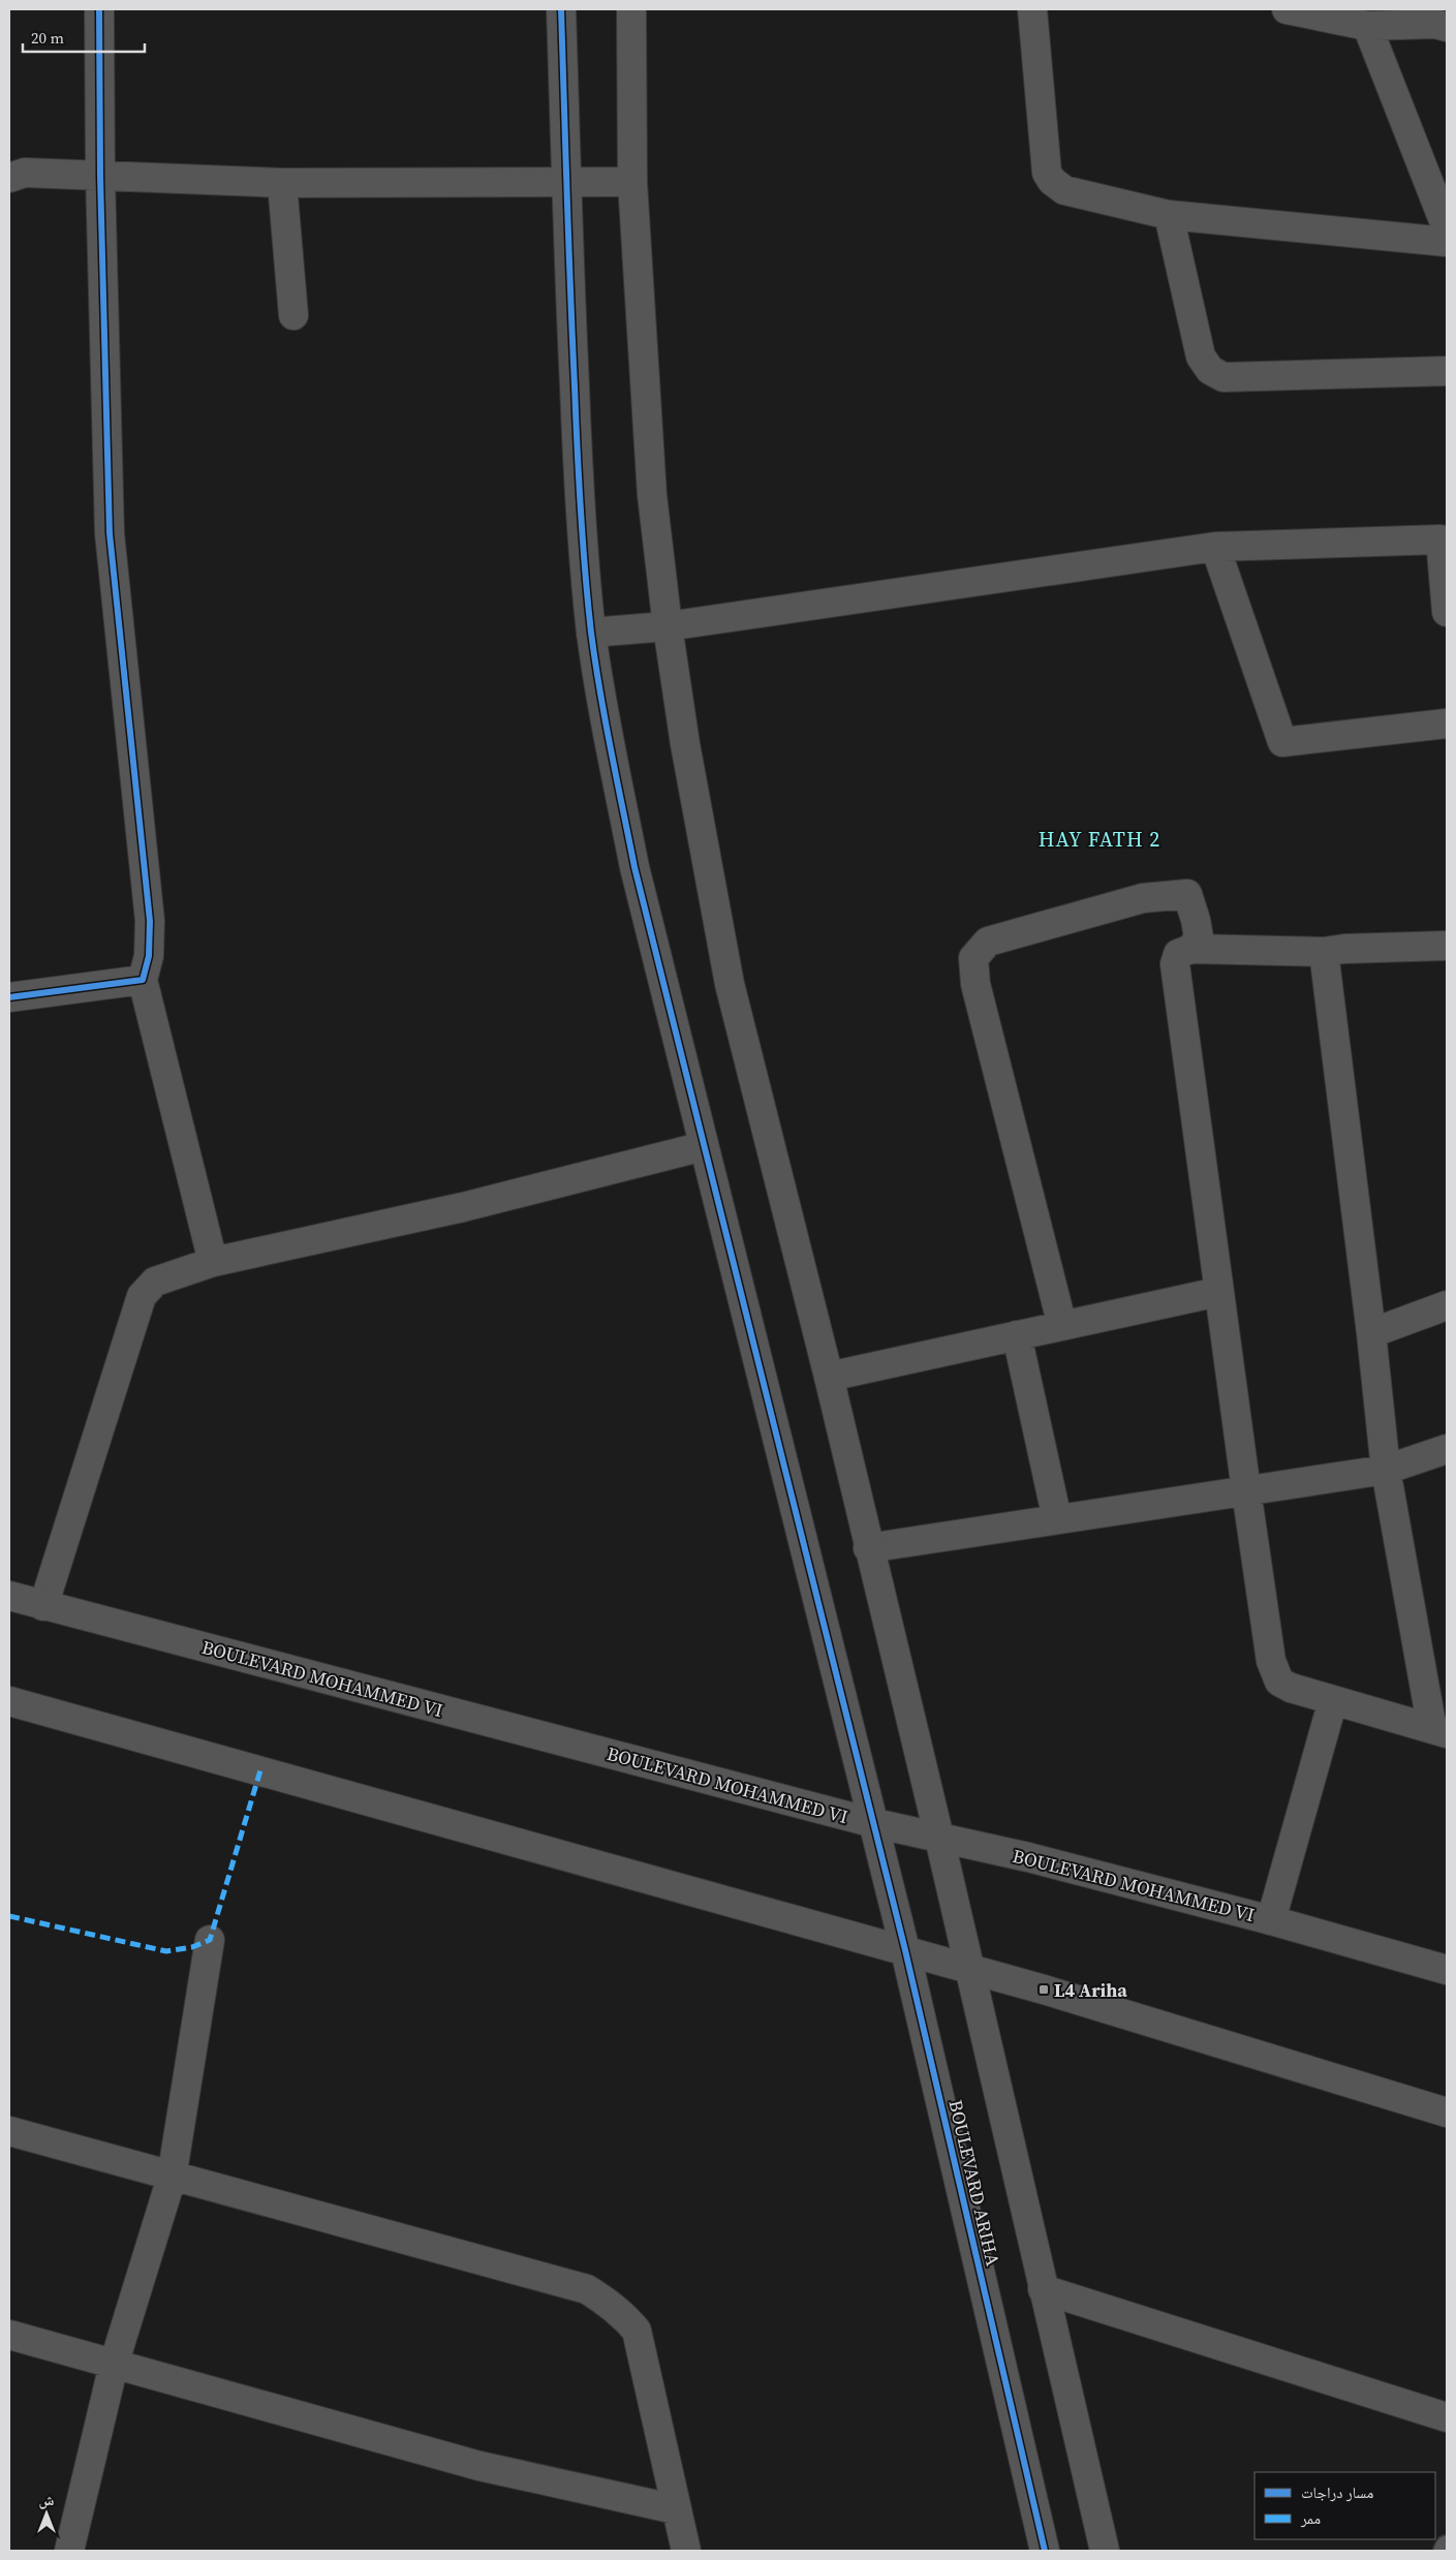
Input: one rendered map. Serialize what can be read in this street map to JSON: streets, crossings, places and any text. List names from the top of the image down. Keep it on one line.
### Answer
{"streets":{"street":["BOULEVARD MOHAMMED VI","BOULEVARD ARIHA"]},"crossings":[["BOULEVARD MOHAMMED VI","BOULEVARD ARIHA"]],"districts":["HAY FATH 2"],"places":{"transit":["L4 Ariha"]},"legend":["مسار دراجات","ممر"],"scale_bar":"20 m","north":"top"}
